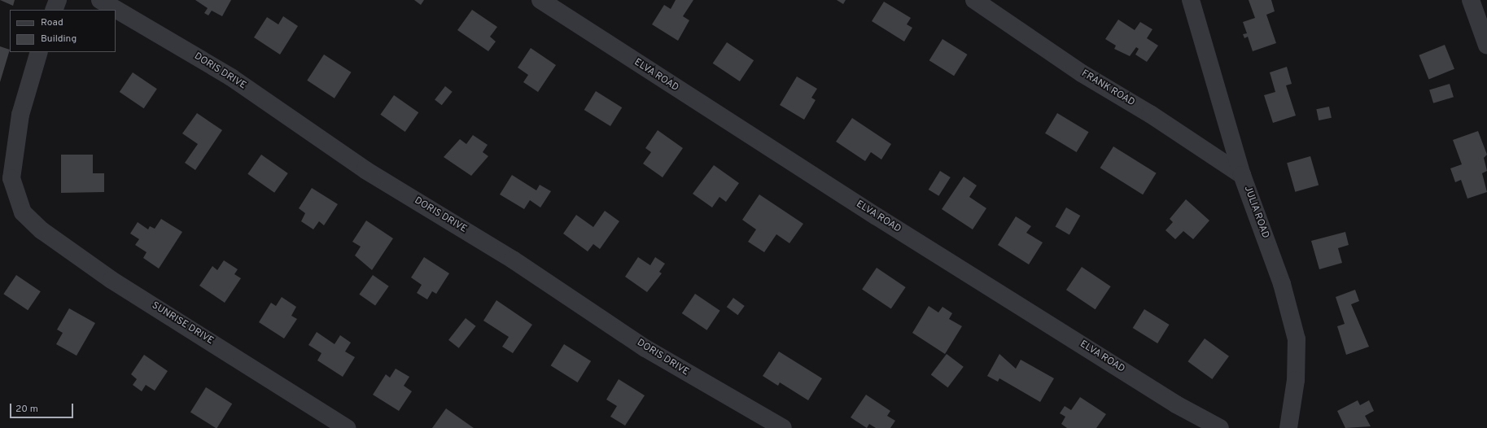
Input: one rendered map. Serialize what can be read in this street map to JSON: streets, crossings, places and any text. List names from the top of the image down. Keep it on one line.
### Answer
{"streets":{"street":["DORIS DRIVE","ELVA ROAD","FRANK ROAD","JULIA ROAD","SUNRISE DRIVE"]},"crossings":[["FRANK ROAD","JULIA ROAD"]],"legend":["Road","Building"],"scale_bar":"20 m"}
